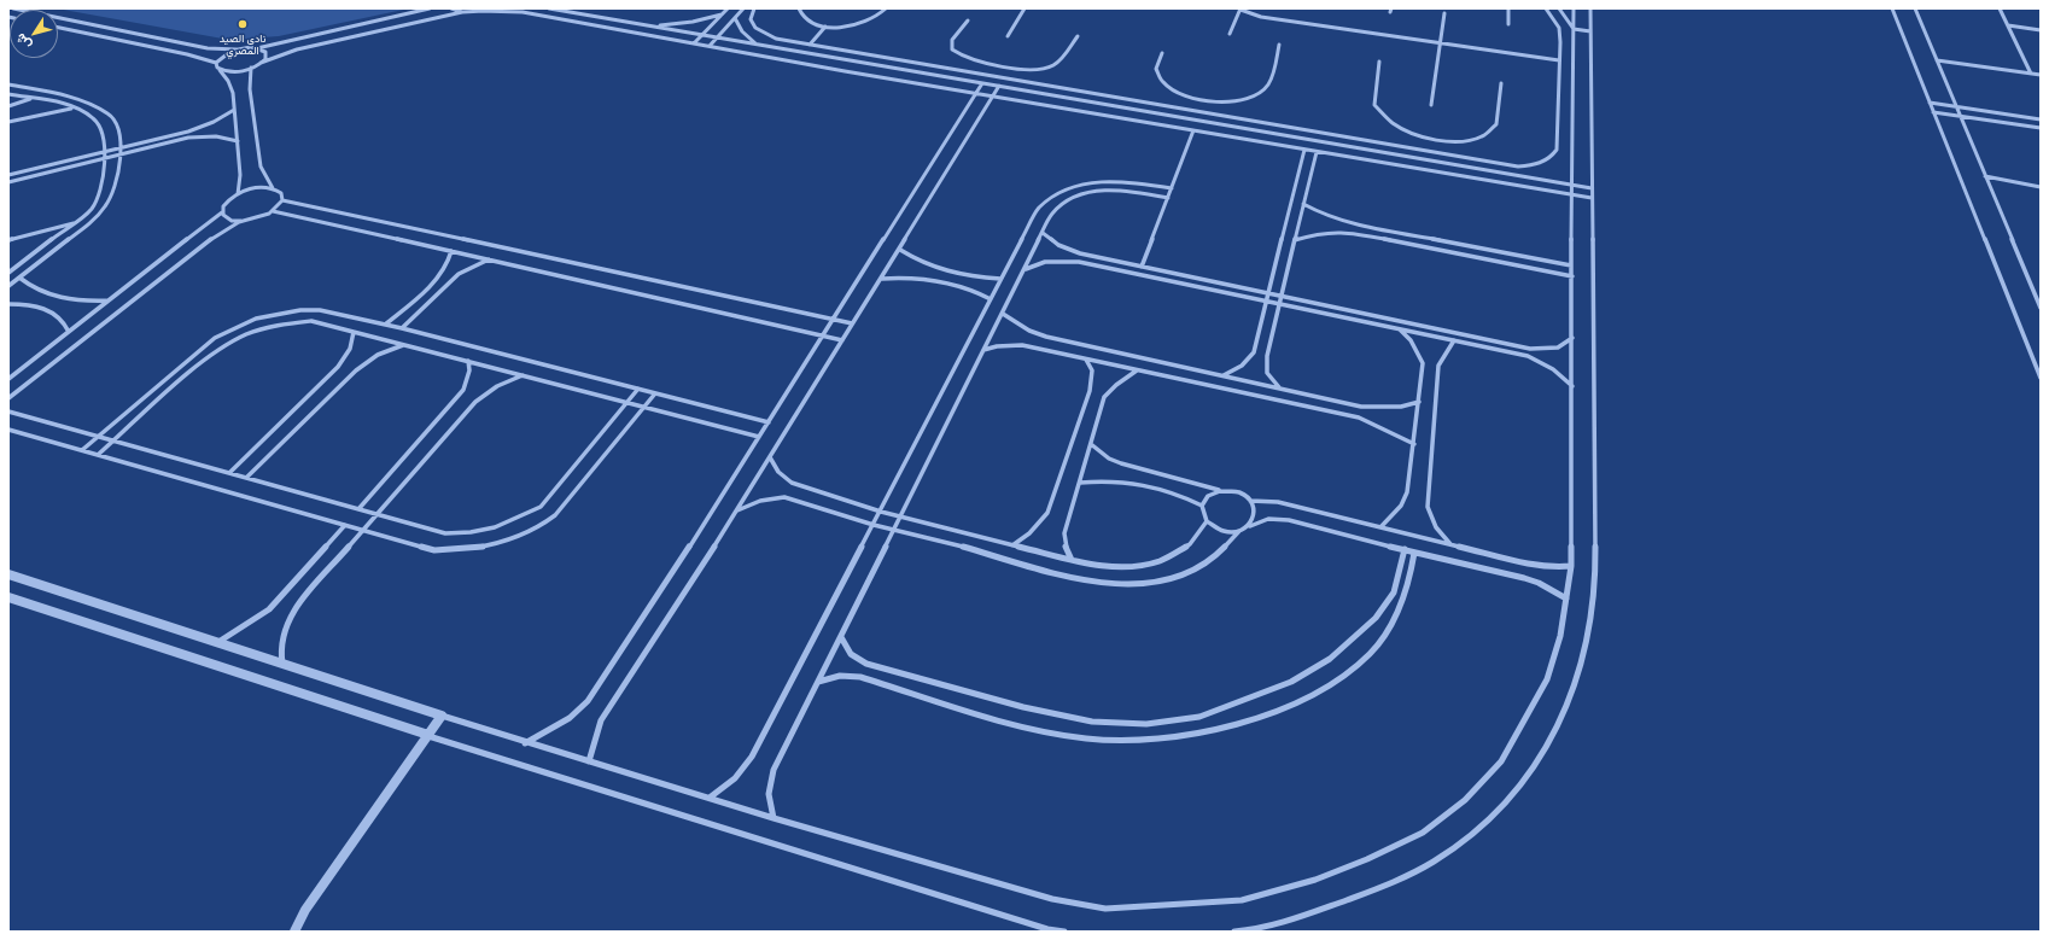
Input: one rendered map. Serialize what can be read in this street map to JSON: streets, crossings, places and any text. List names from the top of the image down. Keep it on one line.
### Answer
{"places":["نادى الصيد المصري"],"north":"bottom left"}
